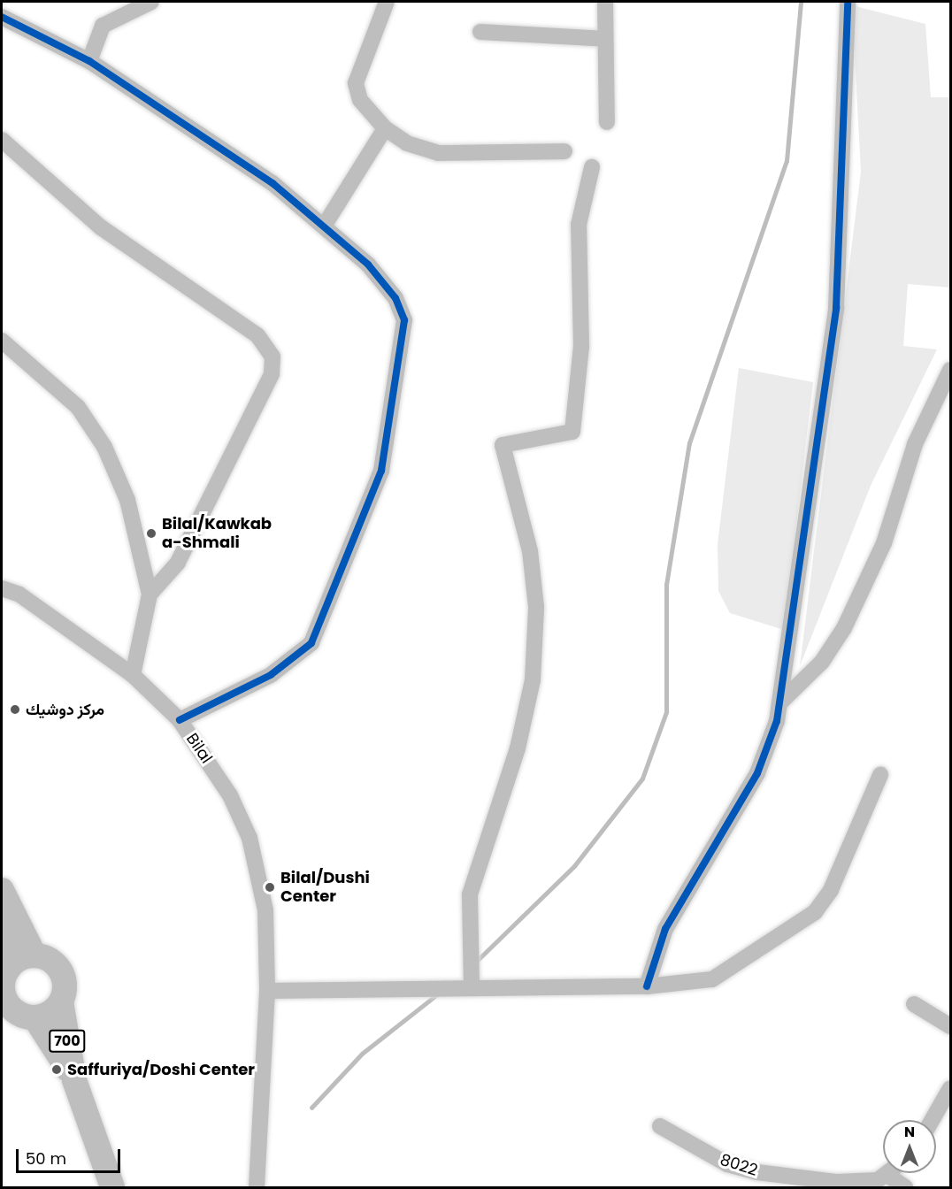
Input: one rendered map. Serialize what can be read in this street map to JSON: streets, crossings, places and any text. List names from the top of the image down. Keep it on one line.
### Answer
{"streets":{"main road":["700"],"street":["Bilal","8022"]},"places":["Bilal/Kawkab a-Shmali","مركز دوشيك","Bilal/Dushi Center","Saffuriya/Doshi Center"],"scale_bar":"50 m","north":"top"}
